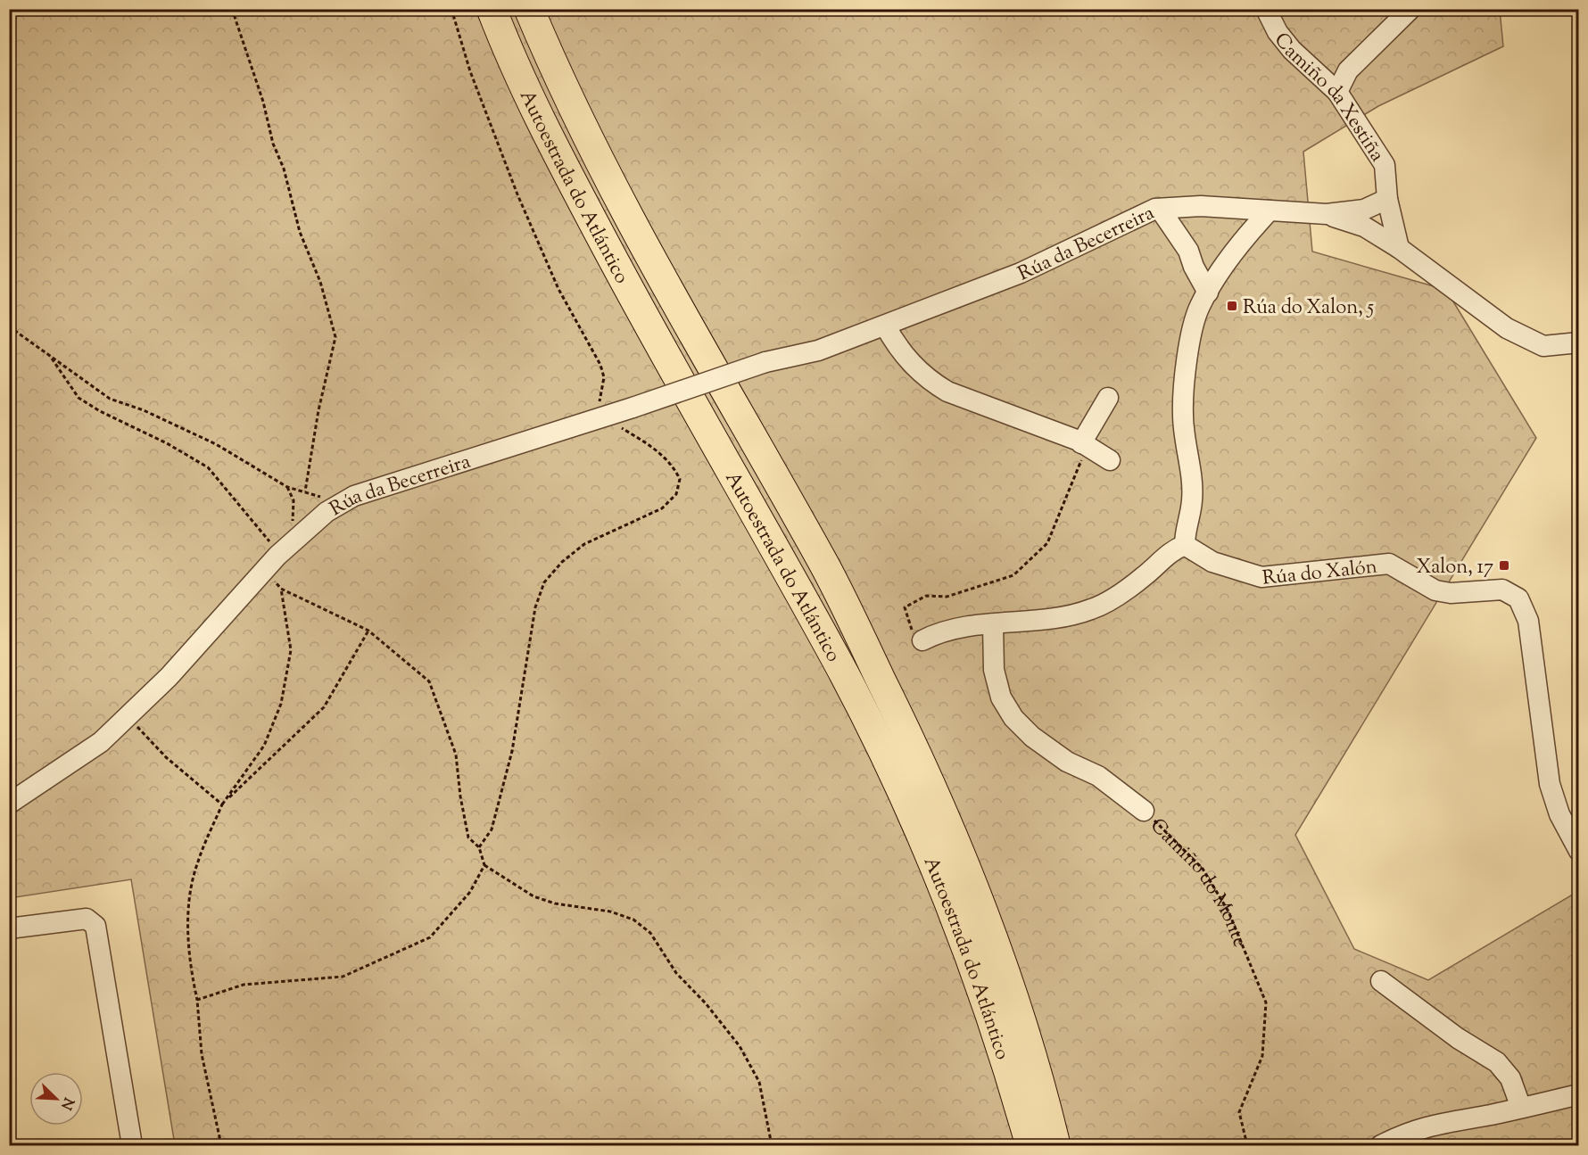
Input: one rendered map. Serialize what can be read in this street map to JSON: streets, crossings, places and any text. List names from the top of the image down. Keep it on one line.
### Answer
{"streets":{"highway":["Autoestrada do Atlántico"],"street":["Camiño da Xestiña","Rúa da Becerreira","Rúa do Xalón","Camiño do Monte"]},"crossings":[["Camiño da Xestiña","Rúa da Becerreira"]],"places":{"transit":["Rúa do Xalon, 5","Xalon, 17"]},"north":"bottom right"}
